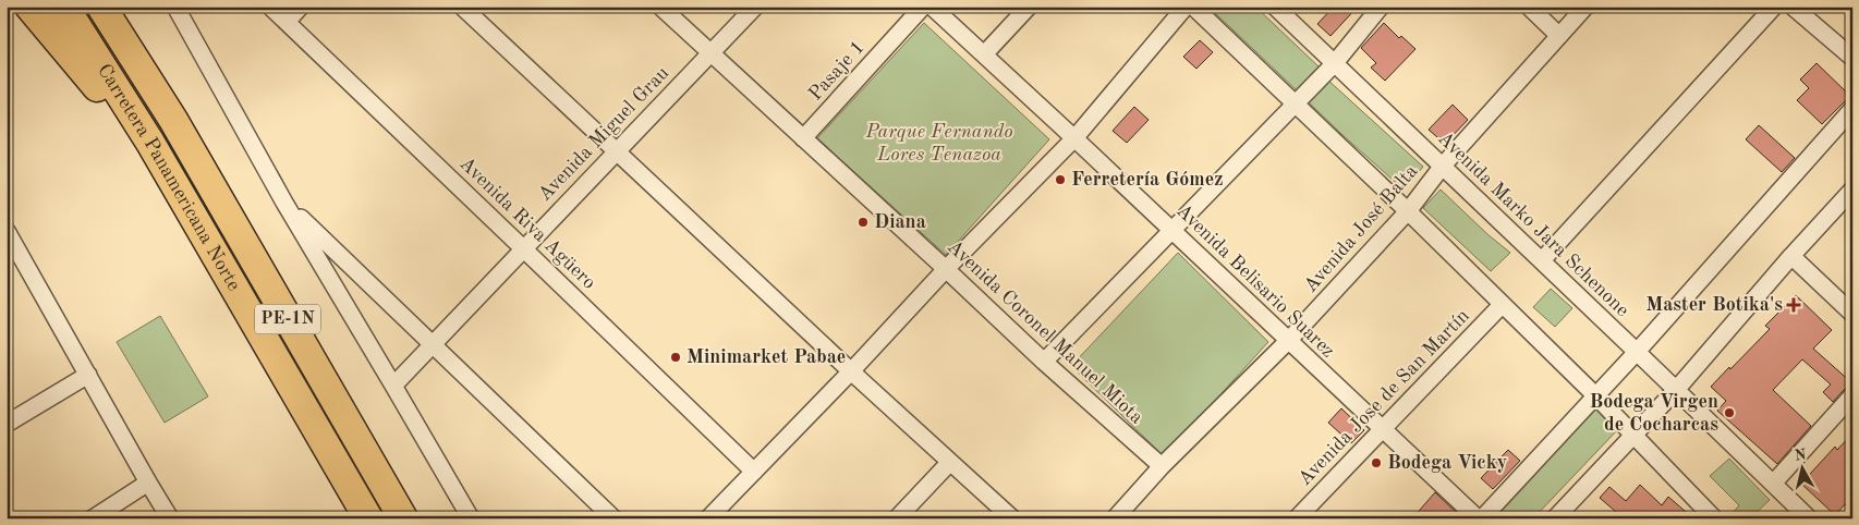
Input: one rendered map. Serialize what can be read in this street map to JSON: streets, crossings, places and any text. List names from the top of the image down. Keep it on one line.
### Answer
{"streets":{"highway":["Carretera Panamericana Norte","PE-1N"],"street":["Pasaje 1","Avenida Miguel Grau","Avenida Riva Agüero","Avenida Marko Jara Schenone","Avenida José Balta","Avenida Belisario Suarez","Avenida Coronel Manuel Miota","Avenida Jose de San Martín"]},"crossings":[["Pasaje 1","Avenida Coronel Manuel Miota"],["Avenida Miguel Grau","Avenida Riva Agüero"],["Avenida Miguel Grau","Avenida Coronel Manuel Miota"],["Avenida Marko Jara Schenone","Avenida José Balta"],["Avenida José Balta","Avenida Belisario Suarez"],["Avenida José Balta","Avenida Coronel Manuel Miota"],["Avenida Belisario Suarez","Avenida Jose de San Martín"]],"parks":["Parque Fernando Lores Tenazoa"],"places":{"other":["Ferretería Gómez","Diana","Minimarket Pabae","Bodega Virgen de Cocharcas","Bodega Vicky"],"health":["Master Botika's"]},"north":"top"}
